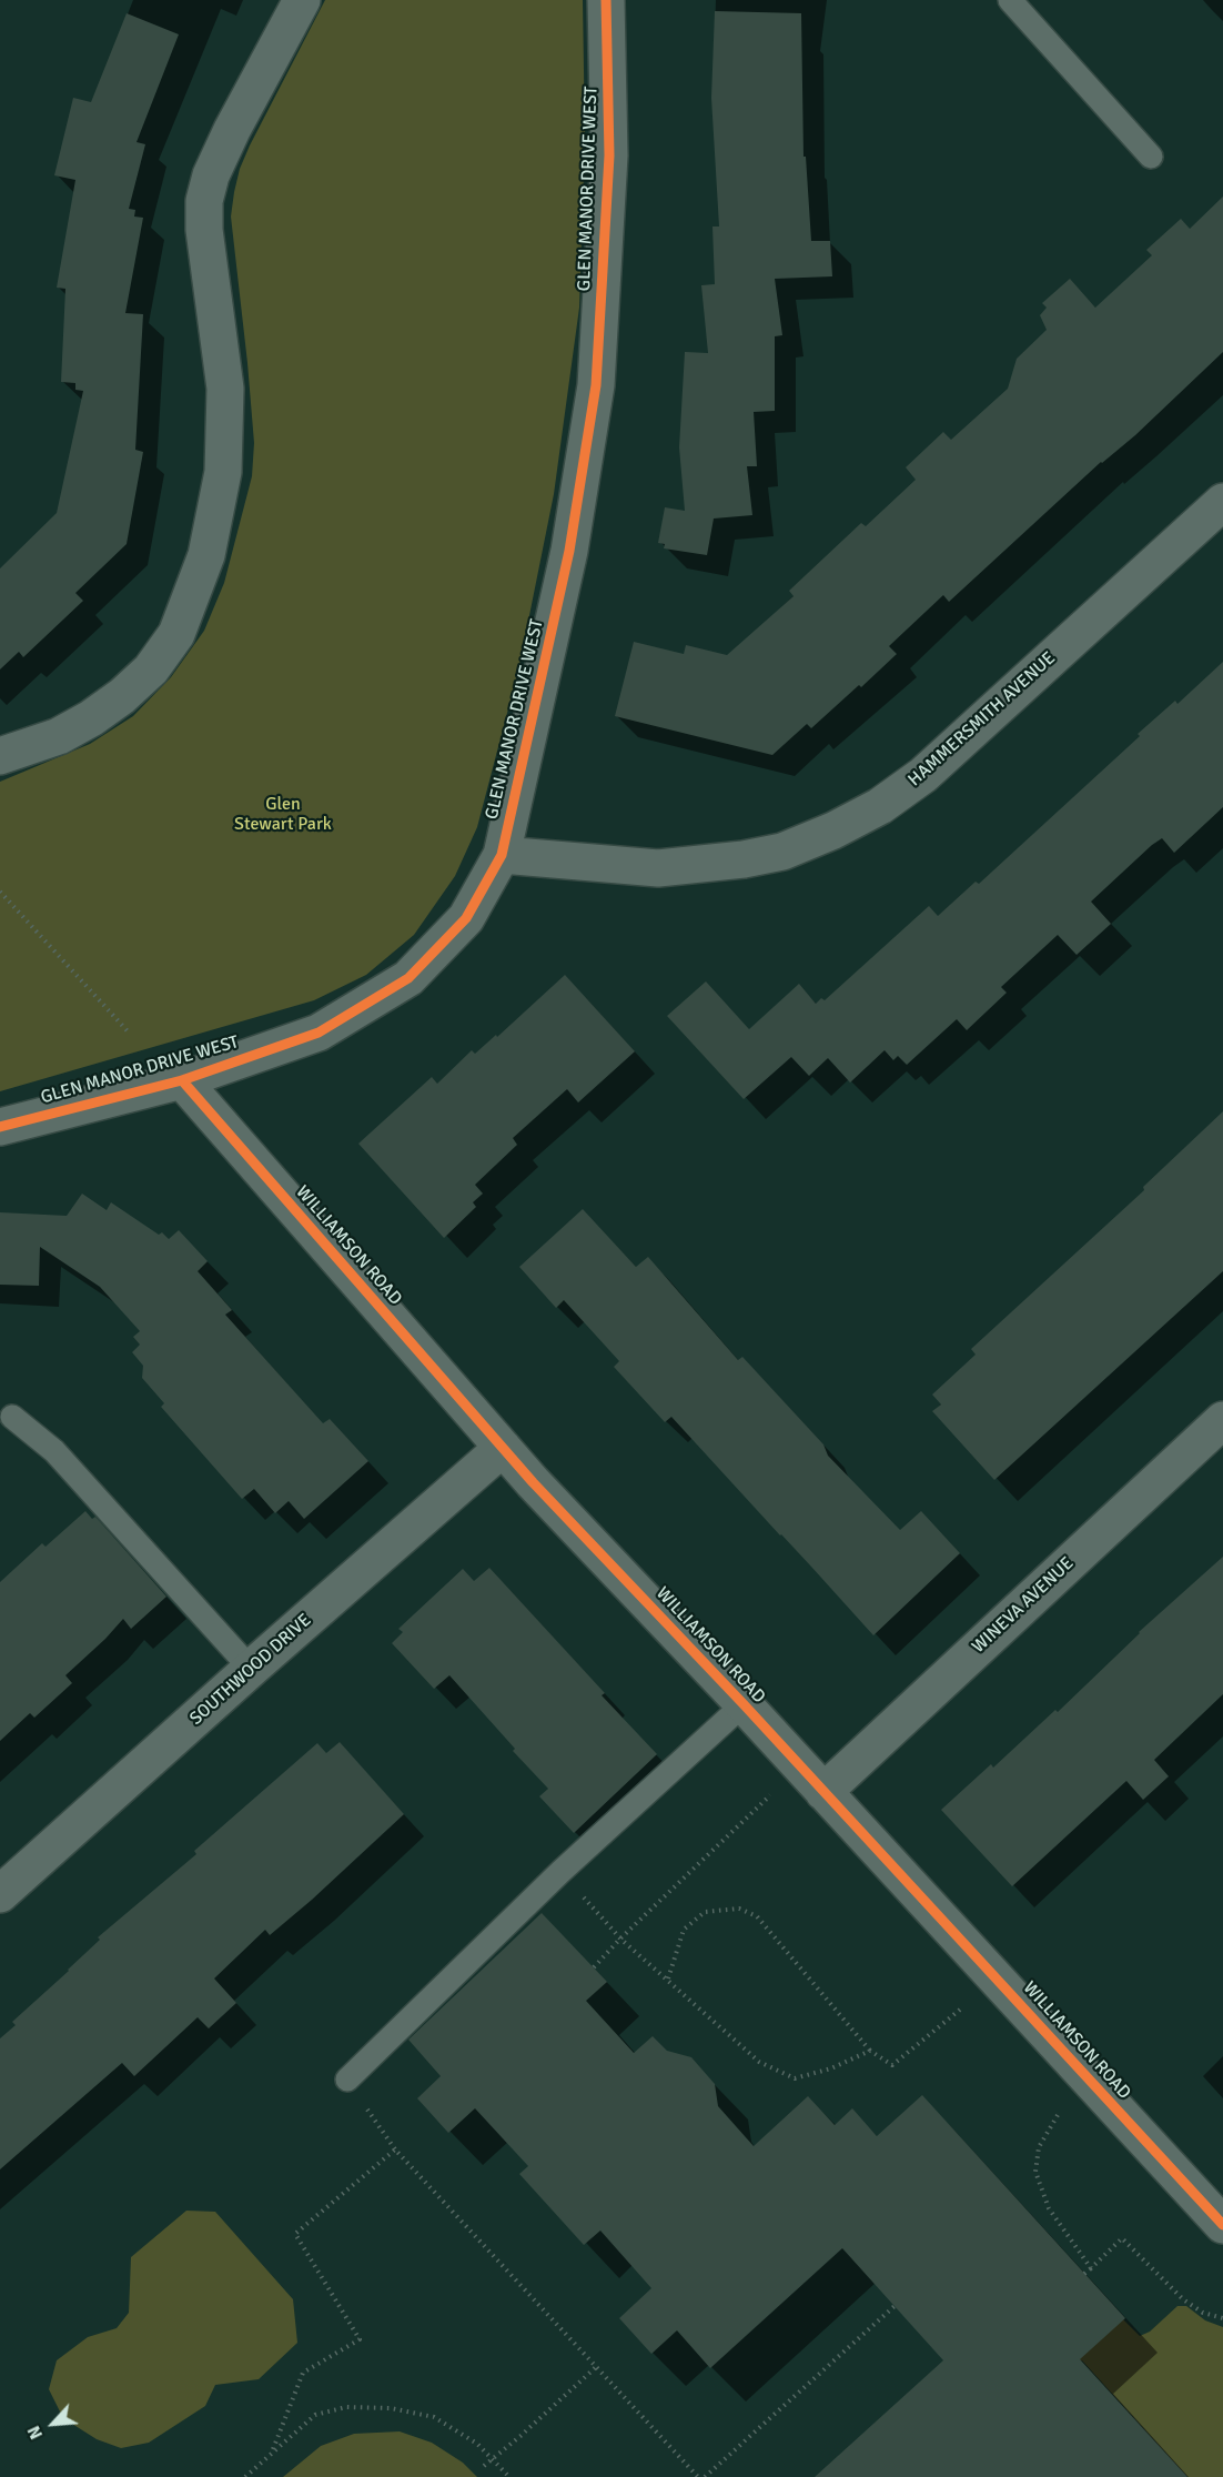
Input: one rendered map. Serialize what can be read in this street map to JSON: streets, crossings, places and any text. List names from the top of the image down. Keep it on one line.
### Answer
{"streets":{"street":["GLEN MANOR DRIVE WEST","HAMMERSMITH AVENUE","WILLIAMSON ROAD","WINEVA AVENUE","SOUTHWOOD DRIVE"]},"crossings":[["GLEN MANOR DRIVE WEST","HAMMERSMITH AVENUE"],["GLEN MANOR DRIVE WEST","WILLIAMSON ROAD"],["WILLIAMSON ROAD","WINEVA AVENUE"],["WILLIAMSON ROAD","SOUTHWOOD DRIVE"]],"parks":["Glen Stewart Park"],"north":"bottom left"}
